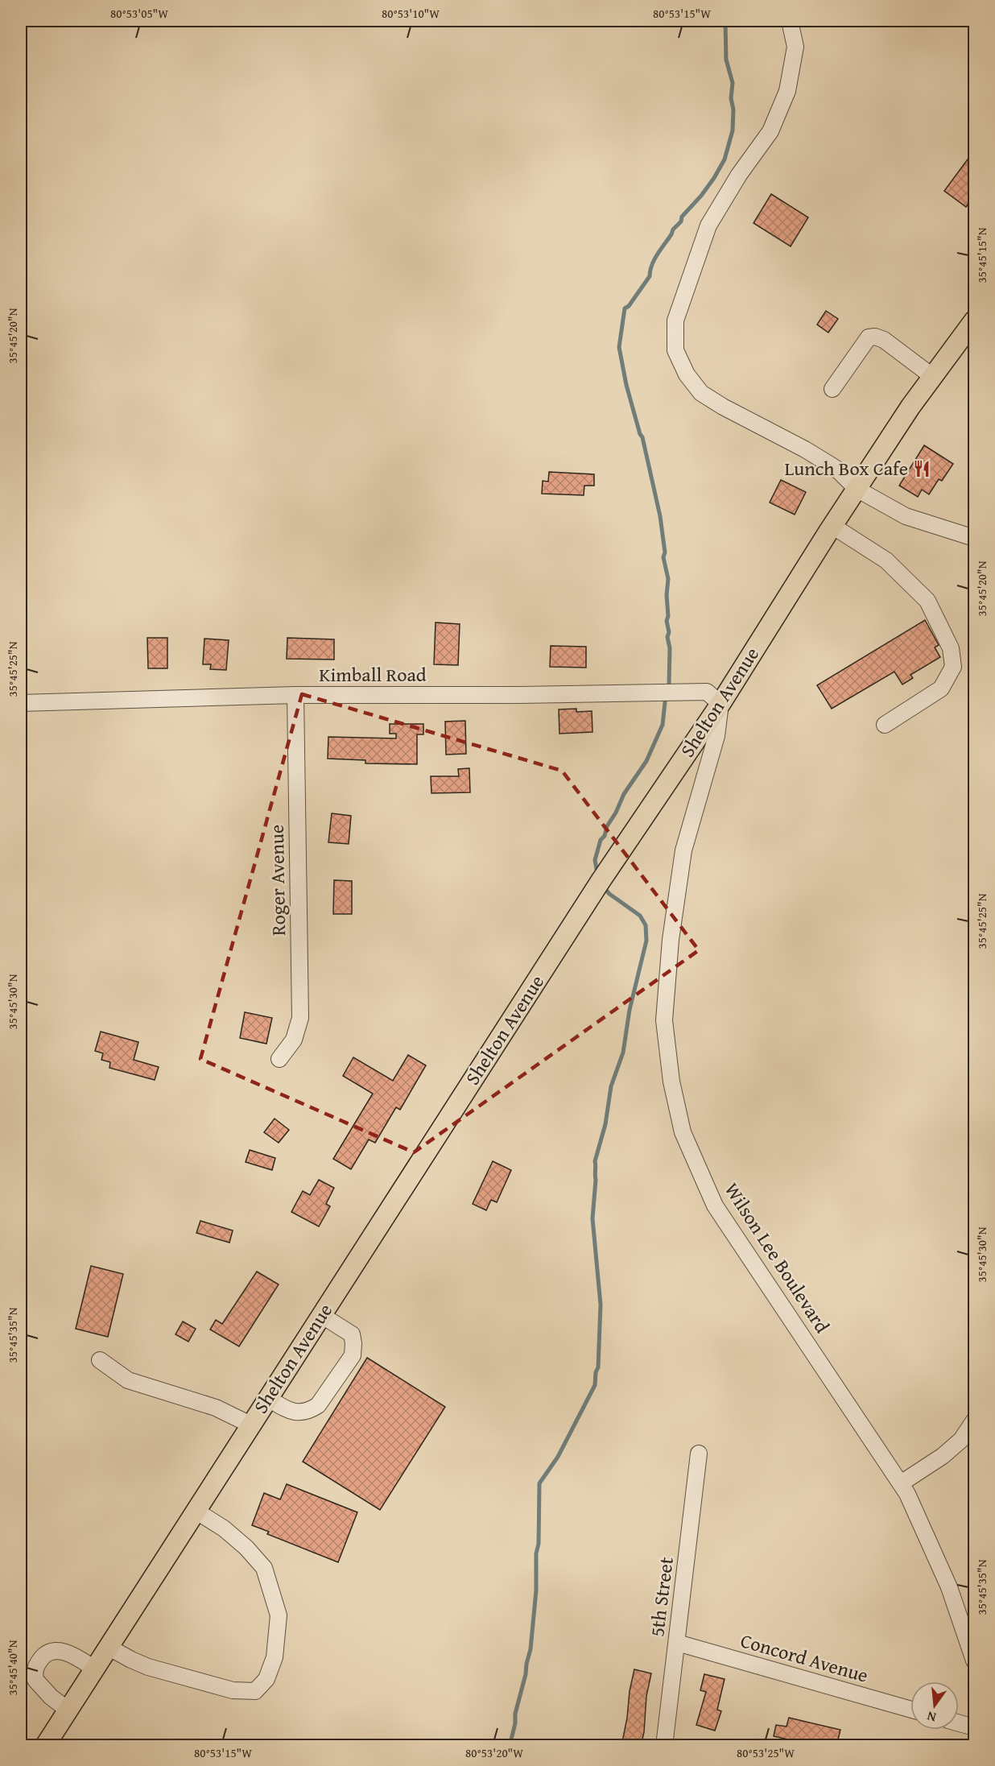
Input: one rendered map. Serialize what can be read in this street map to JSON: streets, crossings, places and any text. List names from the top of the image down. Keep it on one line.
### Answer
{"streets":{"main road":["Shelton Avenue"],"street":["Kimball Road","Roger Avenue","Wilson Lee Boulevard","5th Street","Concord Avenue"]},"crossings":[["Kimball Road","Shelton Avenue"],["Kimball Road","Roger Avenue"],["Kimball Road","Wilson Lee Boulevard"],["Shelton Avenue","Wilson Lee Boulevard"],["5th Street","Concord Avenue"]],"places":{"restaurant":["Lunch Box Cafe"]},"north":"bottom","coordinates":["80°53'05\"W","80°53'10\"W","80°53'15\"W","35°45'15\"N","35°45'20\"N","35°45'25\"N","35°45'30\"N","35°45'35\"N","35°45'40\"N","80°53'20\"W","80°53'25\"W"]}
